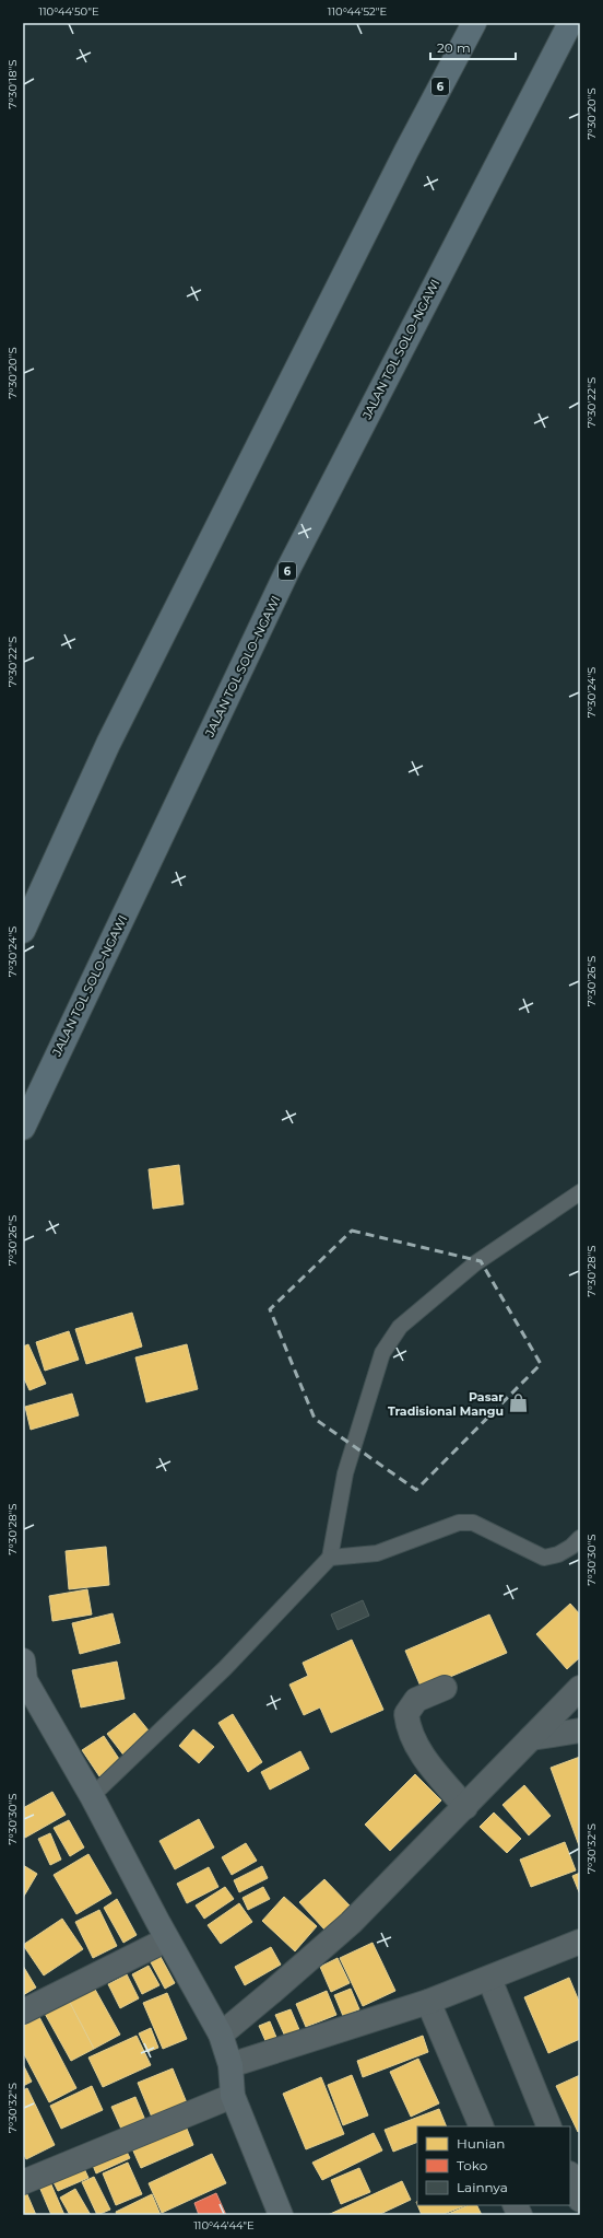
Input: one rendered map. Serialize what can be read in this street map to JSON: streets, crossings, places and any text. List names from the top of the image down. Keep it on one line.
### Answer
{"streets":{"highway":["6","JALAN TOL SOLO–NGAWI"]},"places":{"shop":["Pasar Tradisional Mangu"]},"legend":["Hunian","Toko","Lainnya"],"scale_bar":"20 m","coordinates":["110°44'50\"E","110°44'52\"E","7°30'18\"S","7°30'20\"S","7°30'22\"S","7°30'24\"S","7°30'26\"S","7°30'28\"S","7°30'30\"S","7°30'32\"S","110°44'44\"E"]}
